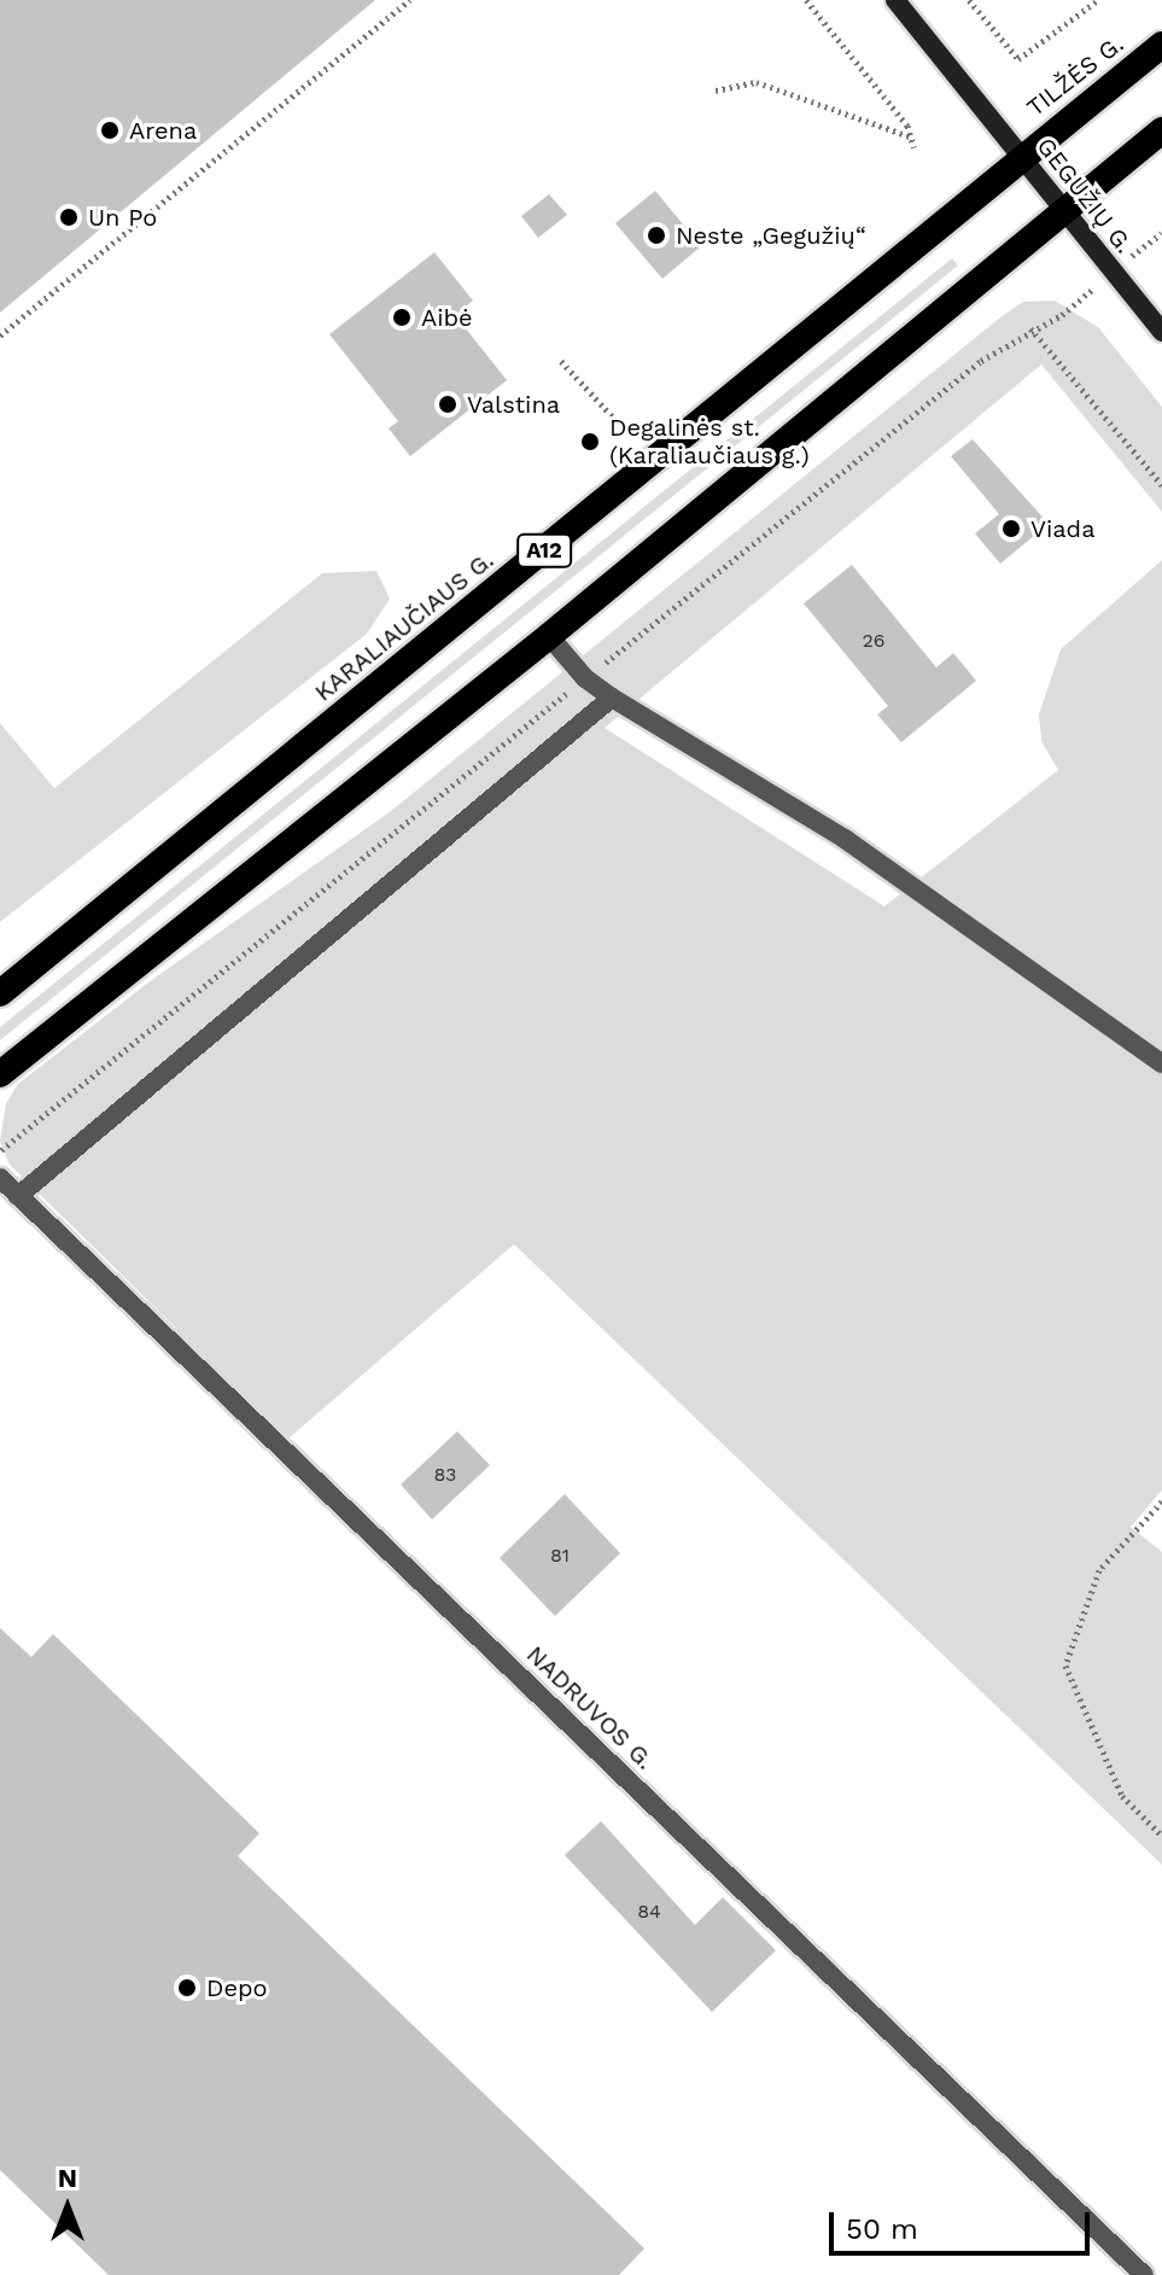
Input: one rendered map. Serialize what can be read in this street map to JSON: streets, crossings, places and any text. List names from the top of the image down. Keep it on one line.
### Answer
{"streets":{"highway":["TILŽĖS G.","A12","KARALIAUČIAUS G."],"main road":["GEGUŽIŲ G."],"street":["NADRUVOS G."]},"crossings":[["TILŽĖS G.","GEGUŽIŲ G."],["TILŽĖS G.","KARALIAUČIAUS G."],["GEGUŽIŲ G.","KARALIAUČIAUS G."]],"places":["Arena","Un Po","Neste „Gegužių“","Aibė","Valstina","Degalinės st. (Karaliaučiaus g.)","Viada","Depo"],"house_numbers":["26","83","81","84"],"scale_bar":"50 m","north":"top"}
